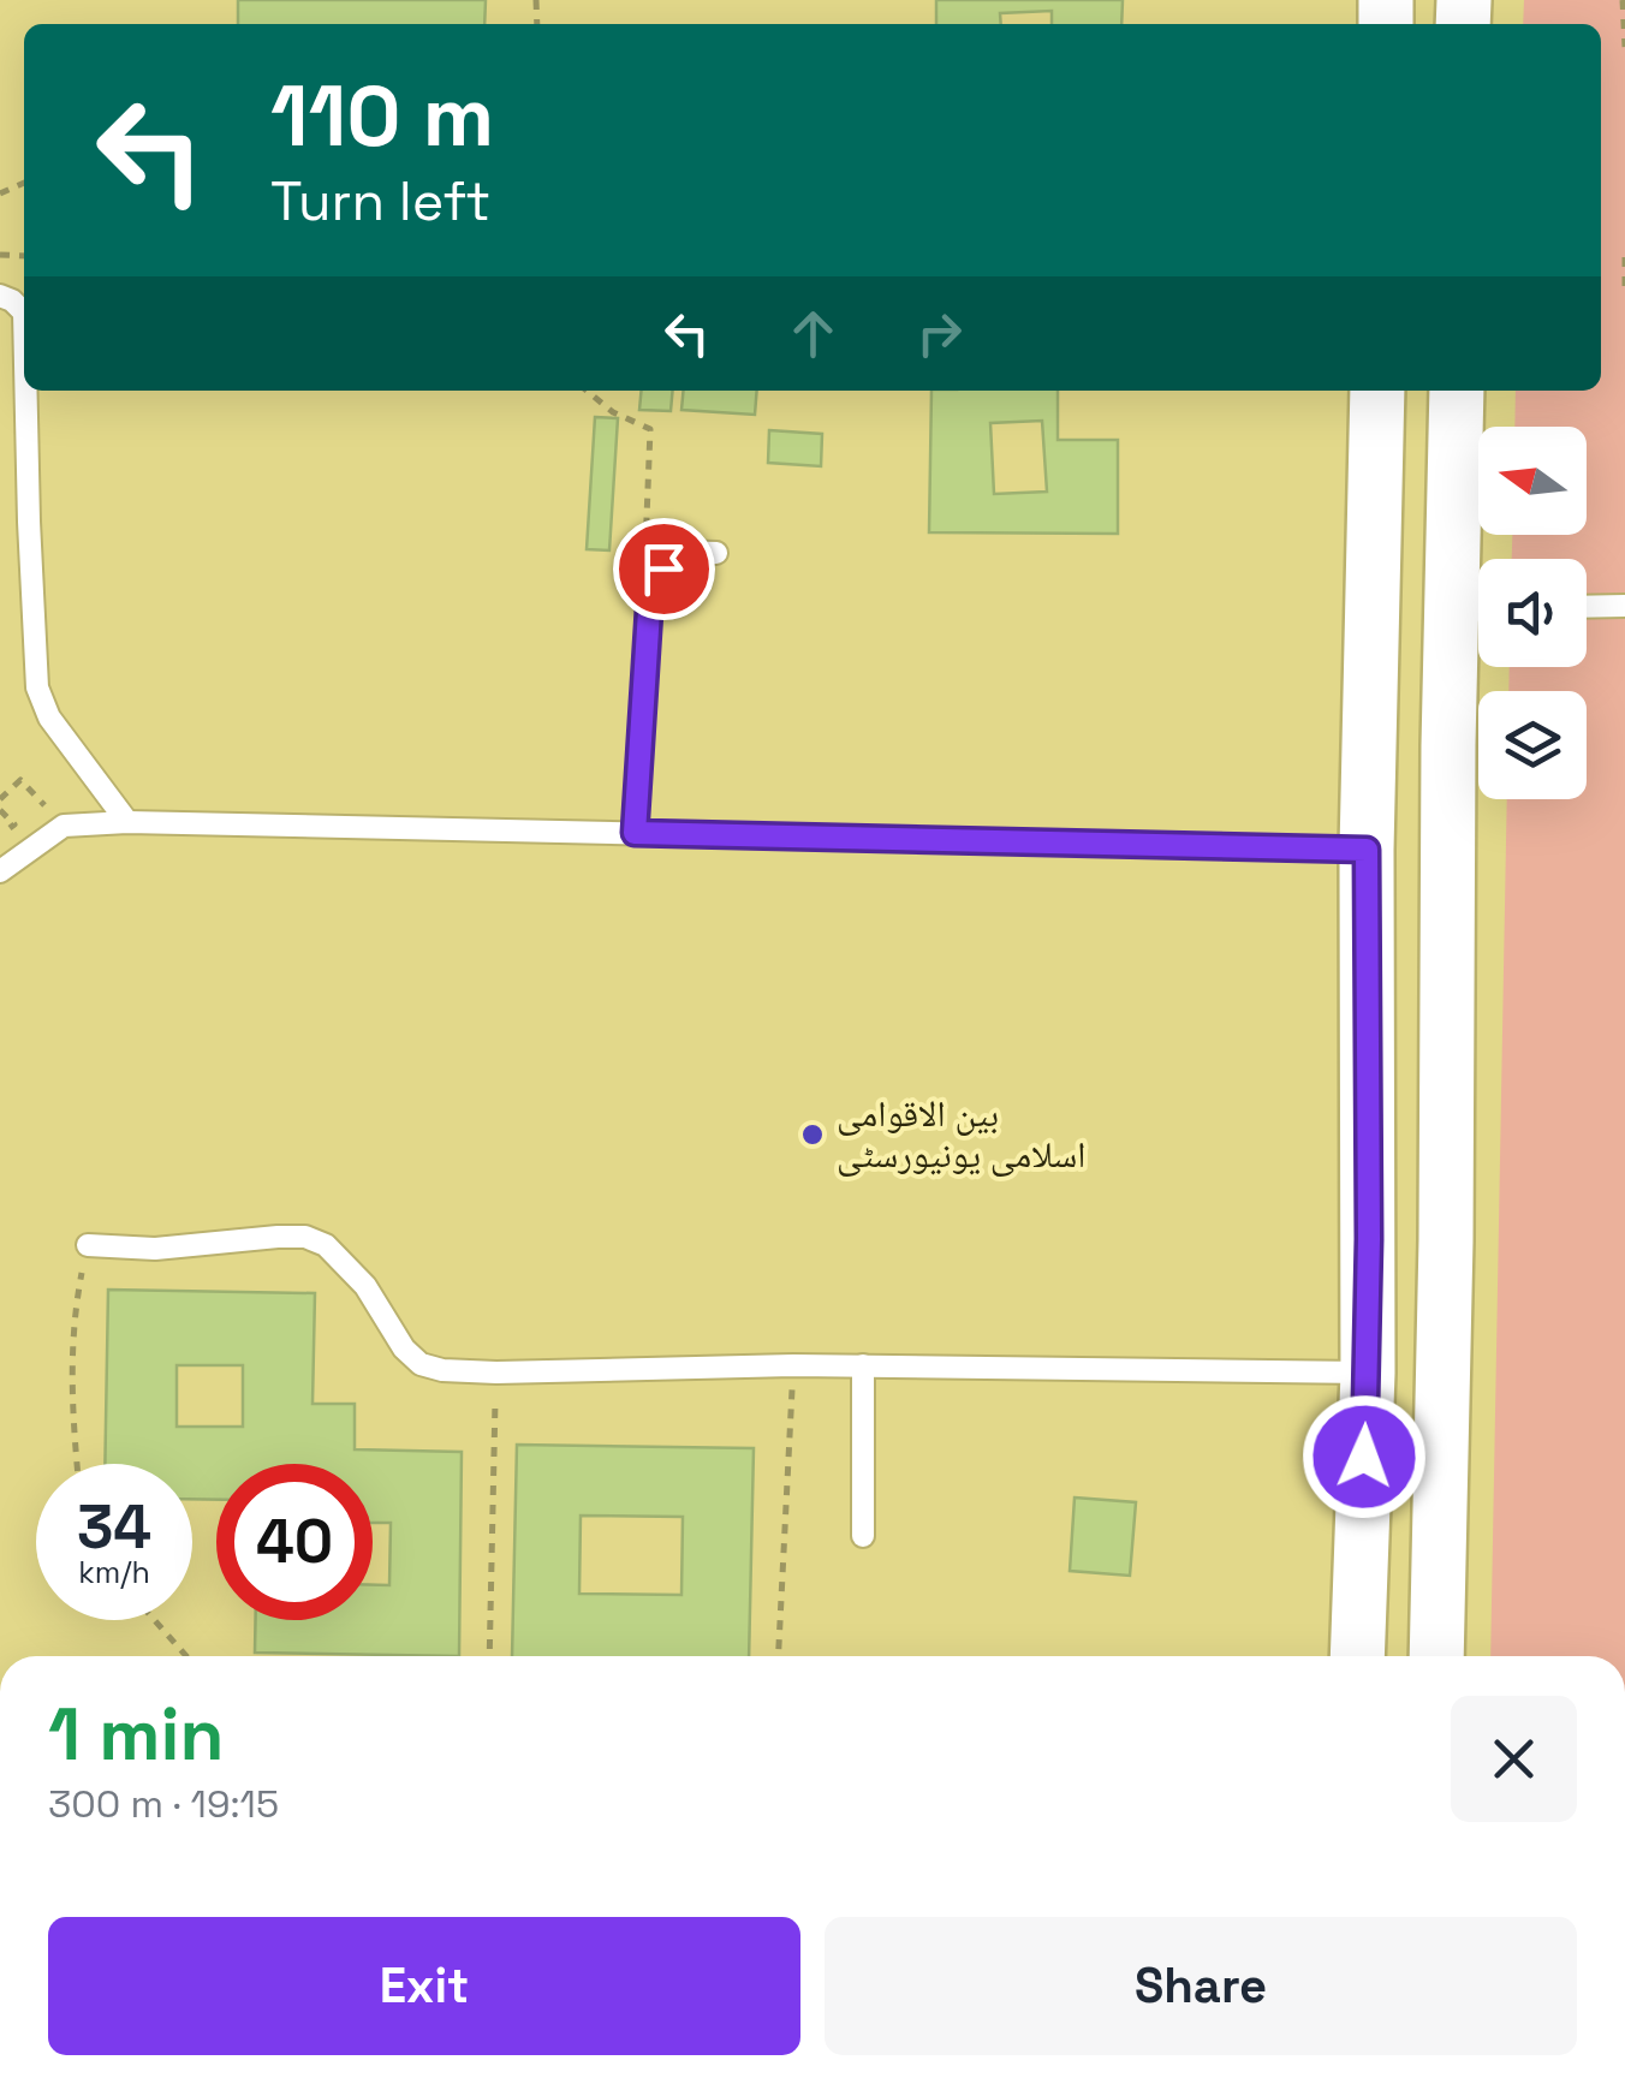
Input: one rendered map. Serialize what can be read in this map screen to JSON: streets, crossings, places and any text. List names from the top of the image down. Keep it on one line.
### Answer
{"places":["بین الاقوامی اسلامی یونیورسٹی"],"north":"left","page":{"turn":["110 m","Turn left"],"speed":"34 km/h","limit":"40","heading":["1 min","300 m · 19:15"],"buttons":["Exit","Share"]}}
